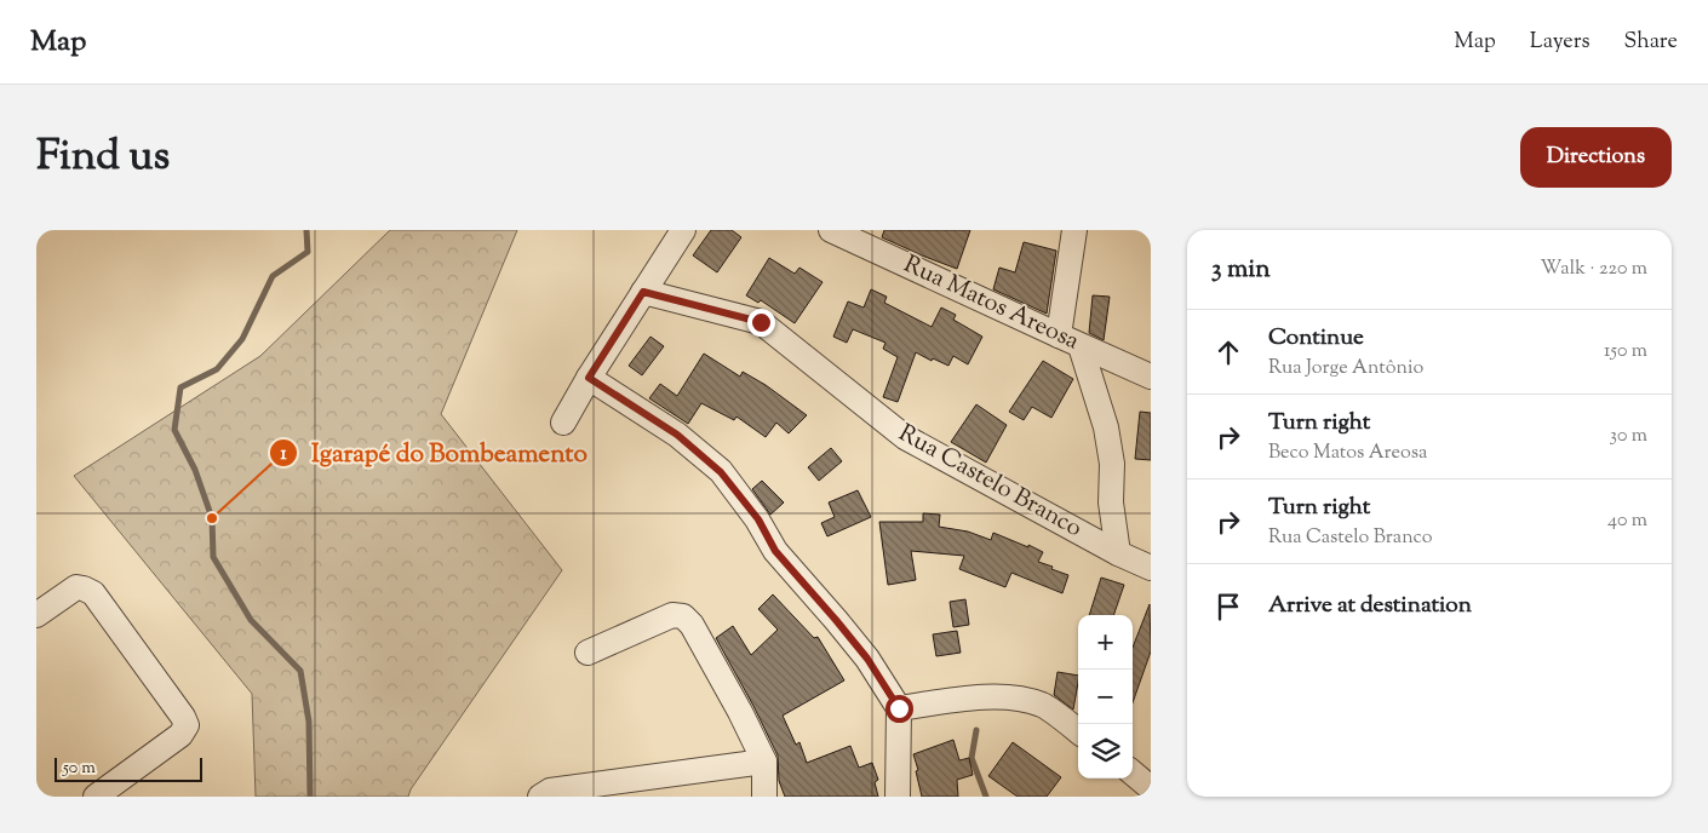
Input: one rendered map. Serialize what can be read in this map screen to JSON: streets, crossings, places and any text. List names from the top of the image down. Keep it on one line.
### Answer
{"streets":{"street":["Rua Matos Areosa","Rua Castelo Branco"]},"places":["Igarapé do Bombeamento"],"scale_bar":"50 m","page":{"header":"Map","nav":["Map","Layers","Share"],"title":"Find us","buttons":"Directions","heading":["3 min","Walk · 220 m"],"list":[["Continue","Rua Jorge Antônio","150 m"],["Turn right","Beco Matos Areosa","30 m"],["Turn right","Rua Castelo Branco","40 m"],"Arrive at destination"],"map_buttons":["+","−"],"scale":"50 m"}}
